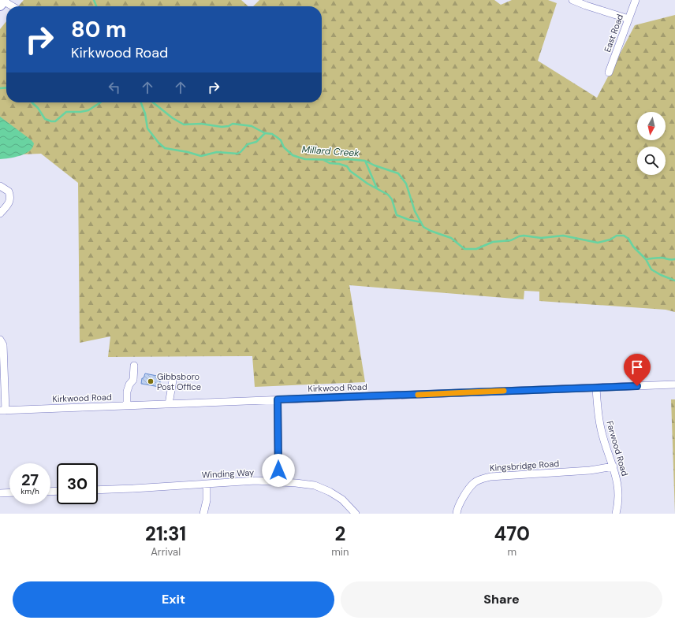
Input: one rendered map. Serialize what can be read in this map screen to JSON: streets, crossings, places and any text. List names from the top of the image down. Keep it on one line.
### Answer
{"streets":{"street":["East Road","Kirkwood Road","Farwood Road","Kingsbridge Road","Winding Way"]},"crossings":[["Kirkwood Road","Farwood Road"],["Farwood Road","Kingsbridge Road"]],"water":["Millard Creek"],"places":["Gibbsboro Post Office"],"north":"bottom","page":{"turn":["80 m","Kirkwood Road"],"speed":"27 km/h","limit":"30","eta":["21:31","Arrival","2","min","470","m"],"buttons":["Exit","Share"]}}
